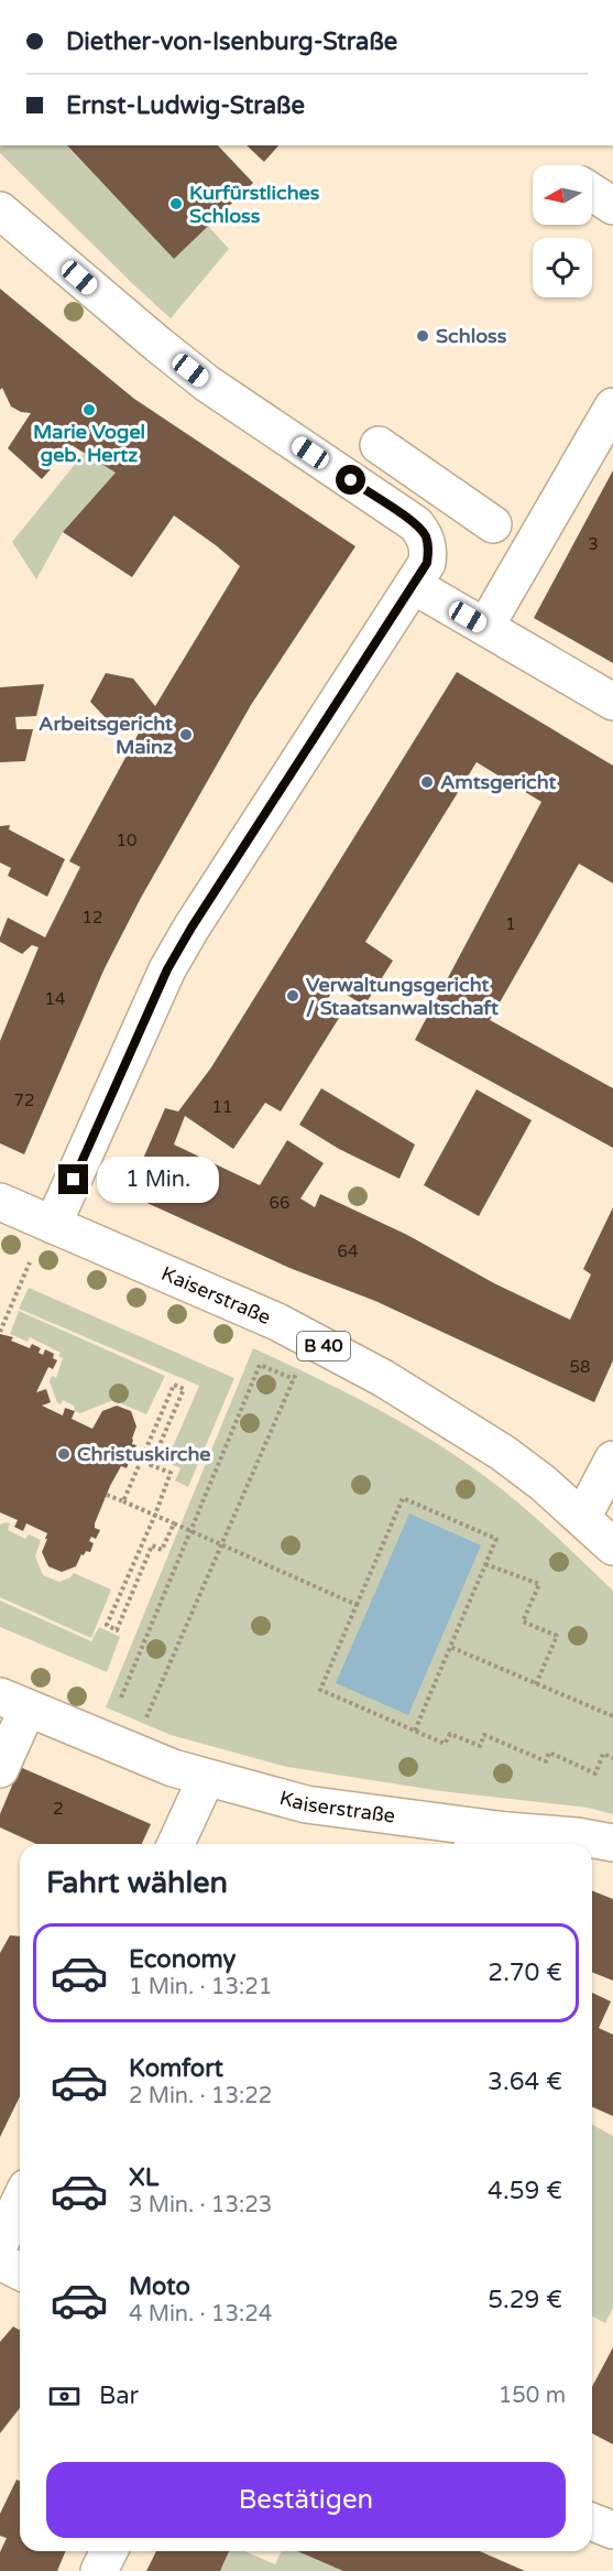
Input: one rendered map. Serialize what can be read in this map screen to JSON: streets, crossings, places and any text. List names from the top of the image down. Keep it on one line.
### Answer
{"streets":{"street":["Kaiserstraße","B 40"]},"places":["Kurfürstliches Schloss","Schloss","Marie Vogel geb. Hertz","Arbeitsgericht Mainz","Amtsgericht","Verwaltungsgericht / Staatsanwaltschaft","Christuskirche"],"house_numbers":["3","10","12","1","14","72","11","66","64","58","2"],"north":"left","page":{"banner":["Diether-von-Isenburg-Straße","Ernst-Ludwig-Straße"],"bubble":"1 Min.","heading":"Fahrt wählen","list":[{"name":"Economy","note":"1 Min. · 13:21","value":"2.70 €"},{"name":"Komfort","note":"2 Min. · 13:22","value":"3.64 €"},{"name":"XL","note":"3 Min. · 13:23","value":"4.59 €"},{"name":"Moto","note":"4 Min. · 13:24","value":"5.29 €"}],"pay":["Bar","150 m"],"buttons":"Bestätigen"}}
